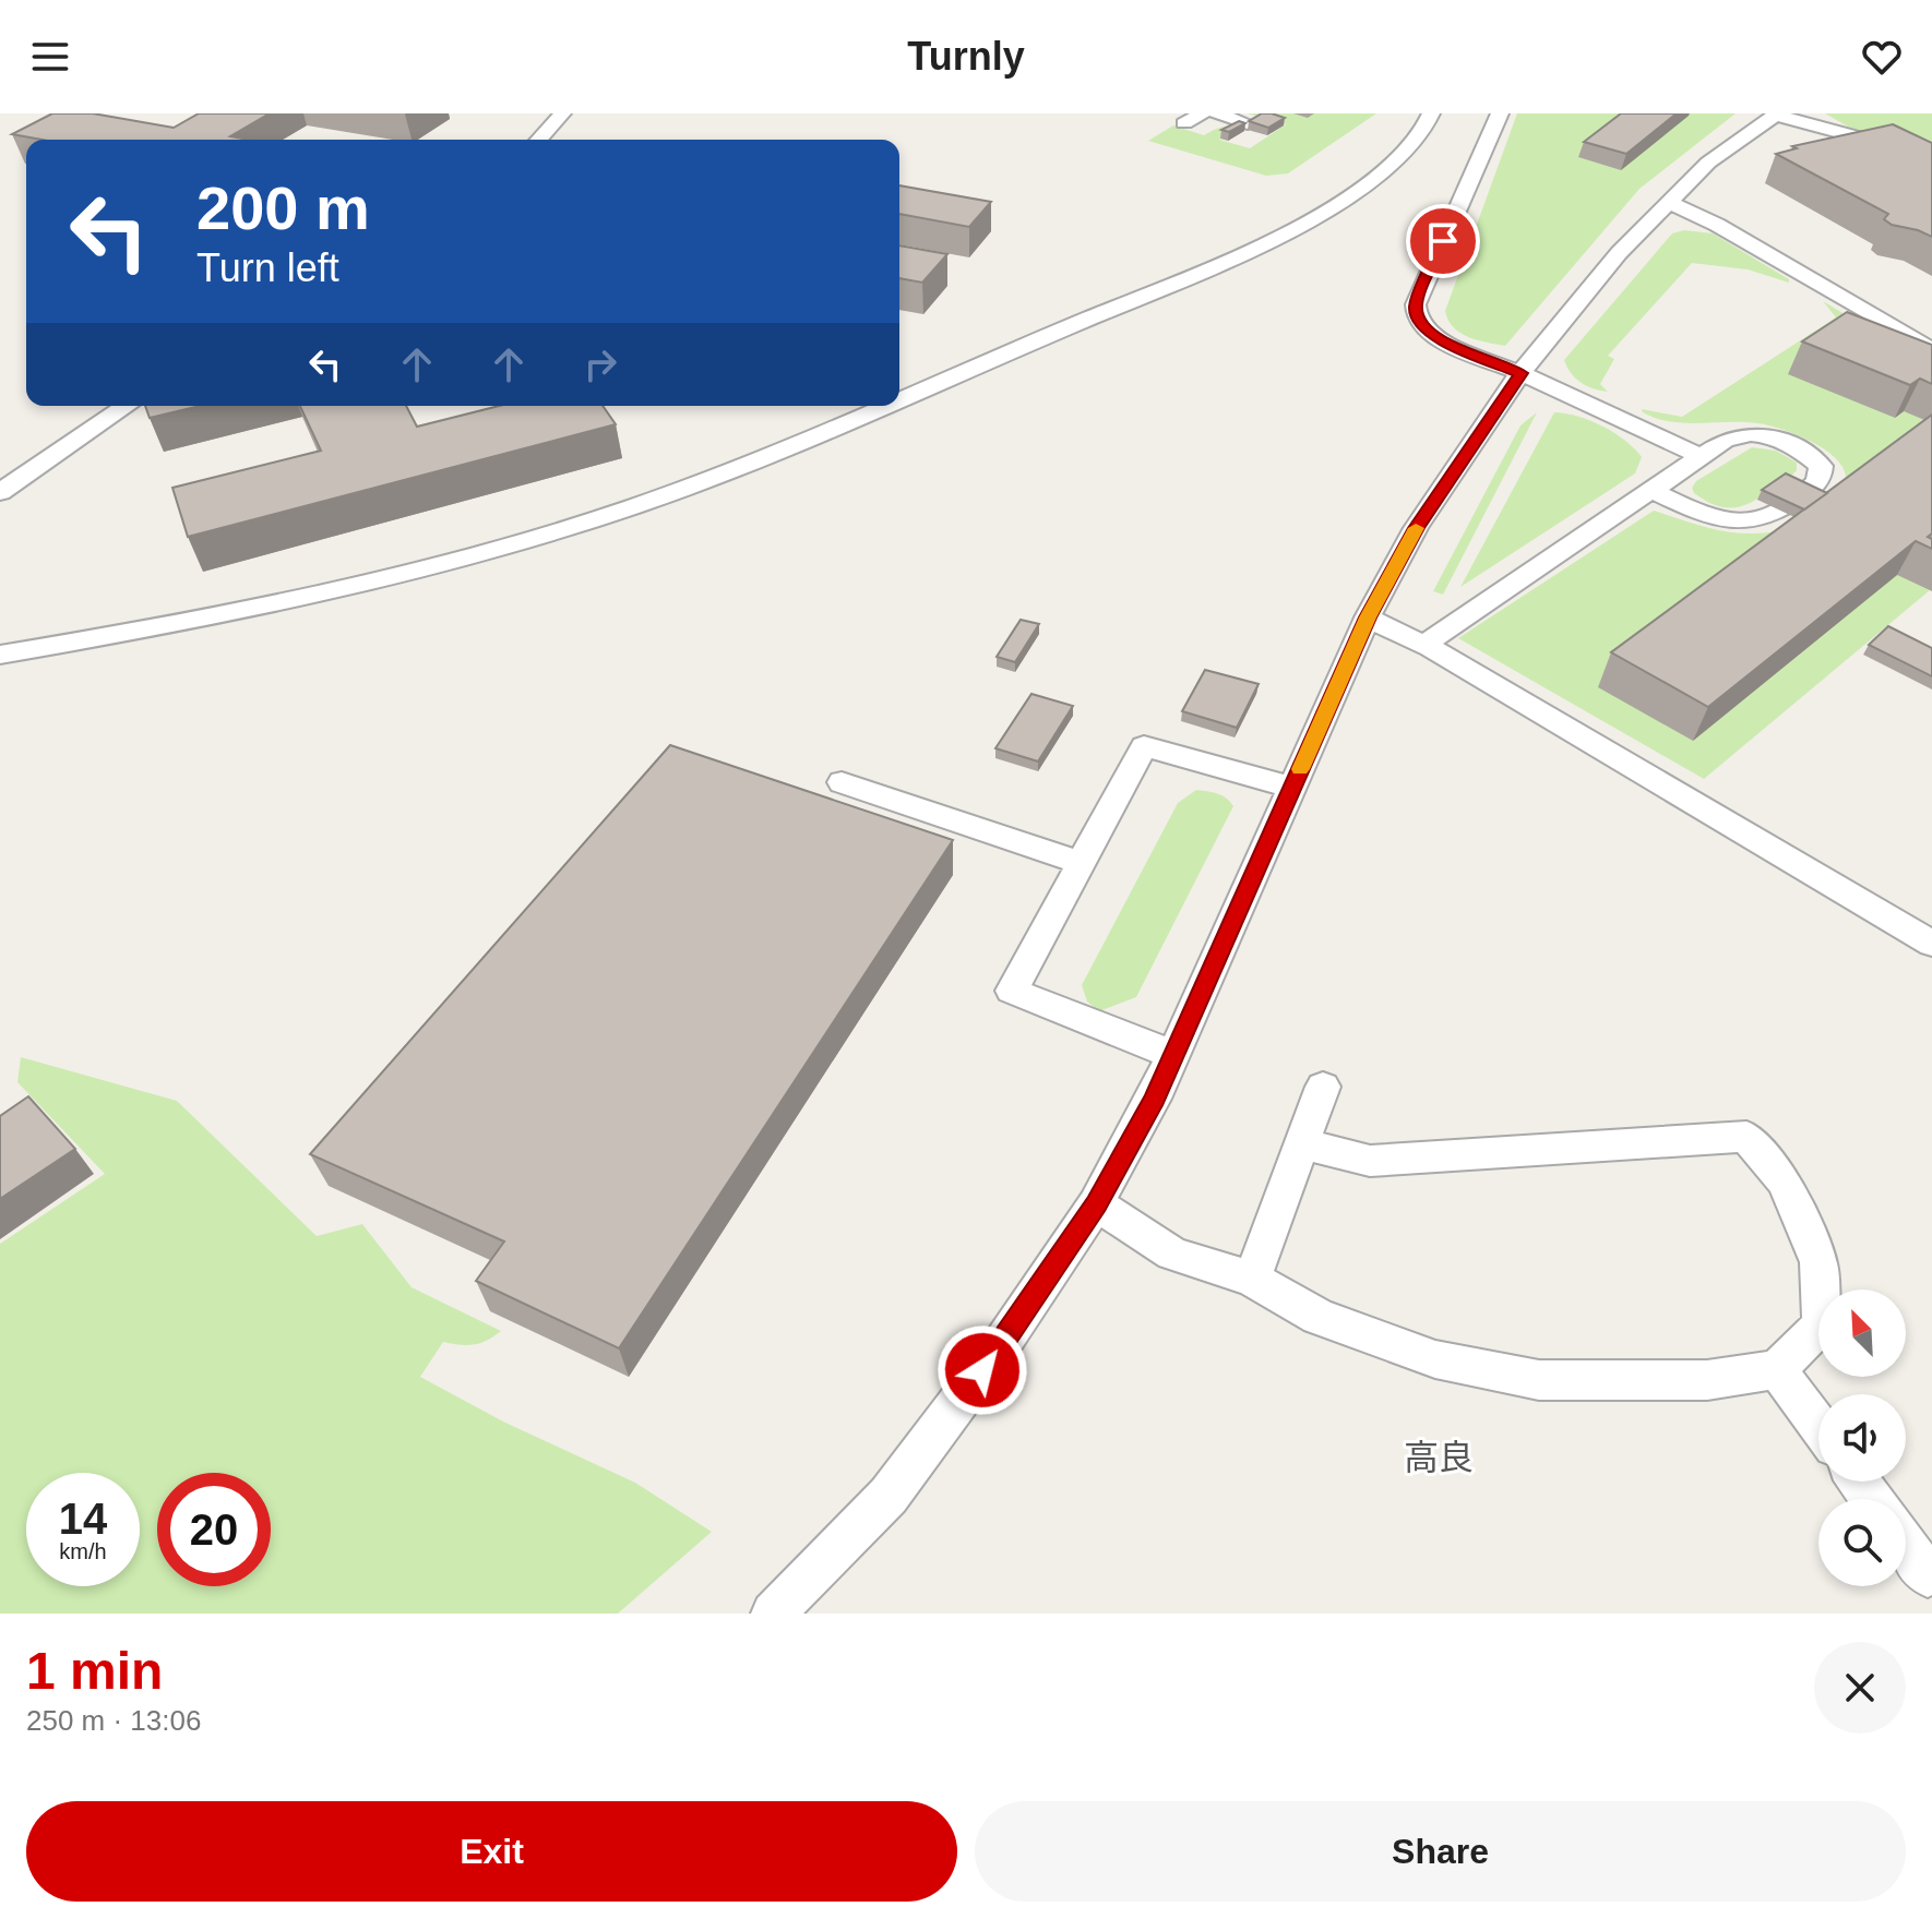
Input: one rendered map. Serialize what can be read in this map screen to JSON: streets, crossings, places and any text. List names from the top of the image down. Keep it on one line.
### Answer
{"districts":["高良"],"north":"top left","page":{"header":"Turnly","turn":["200 m","Turn left"],"speed":"14 km/h","limit":"20","heading":["1 min","250 m · 13:06"],"buttons":["Exit","Share"]}}
